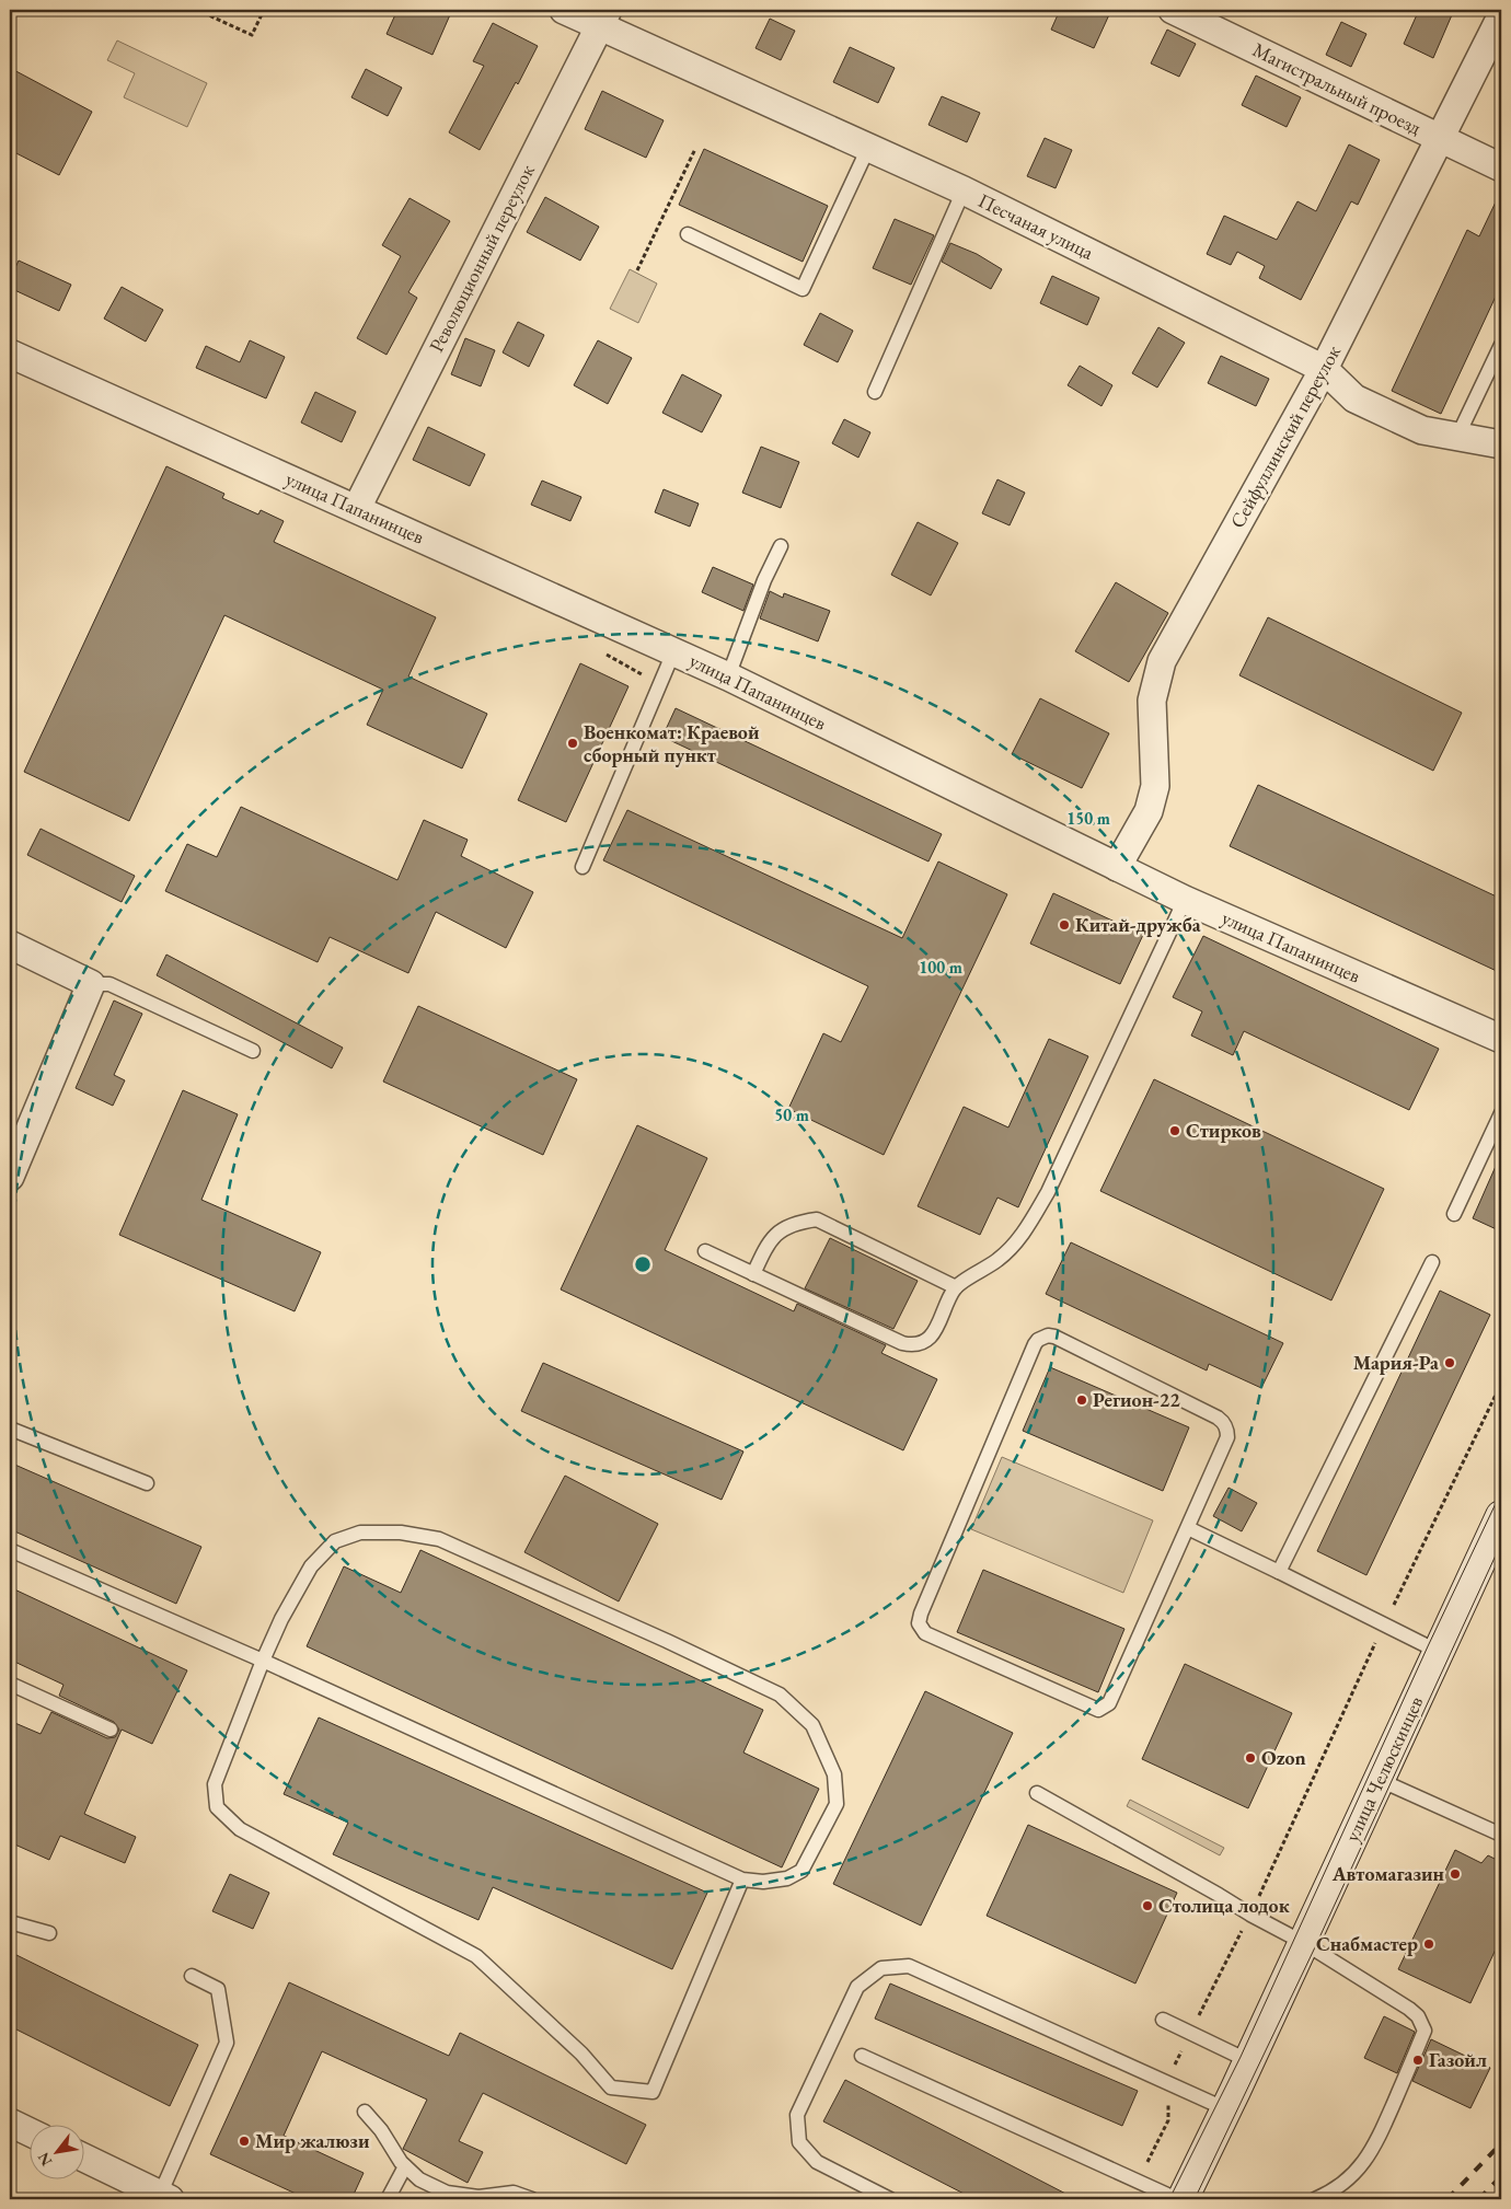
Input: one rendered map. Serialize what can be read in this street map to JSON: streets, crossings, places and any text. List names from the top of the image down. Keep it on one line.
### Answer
{"streets":{"main road":["улица Челюскинцев"],"street":["Магистральный проезд","Песчаная улица","Революционный переулок","Сейфуллинский переулок","улица Папанинцев"]},"crossings":[["Магистральный проезд","Сейфуллинский переулок"],["Песчаная улица","Революционный переулок"],["Песчаная улица","Сейфуллинский переулок"],["Революционный переулок","улица Папанинцев"],["Сейфуллинский переулок","улица Папанинцев"]],"places":["Военкомат: Краевой сборный пункт","Китай-дружба","Стирков","Мария-Ра","Регион-22","Ozon","Автомагазин","Столица лодок","Снабмастер","Газойл","Мир жалюзи"],"north":"bottom left","rings":["150 m","100 m","50 m"]}
